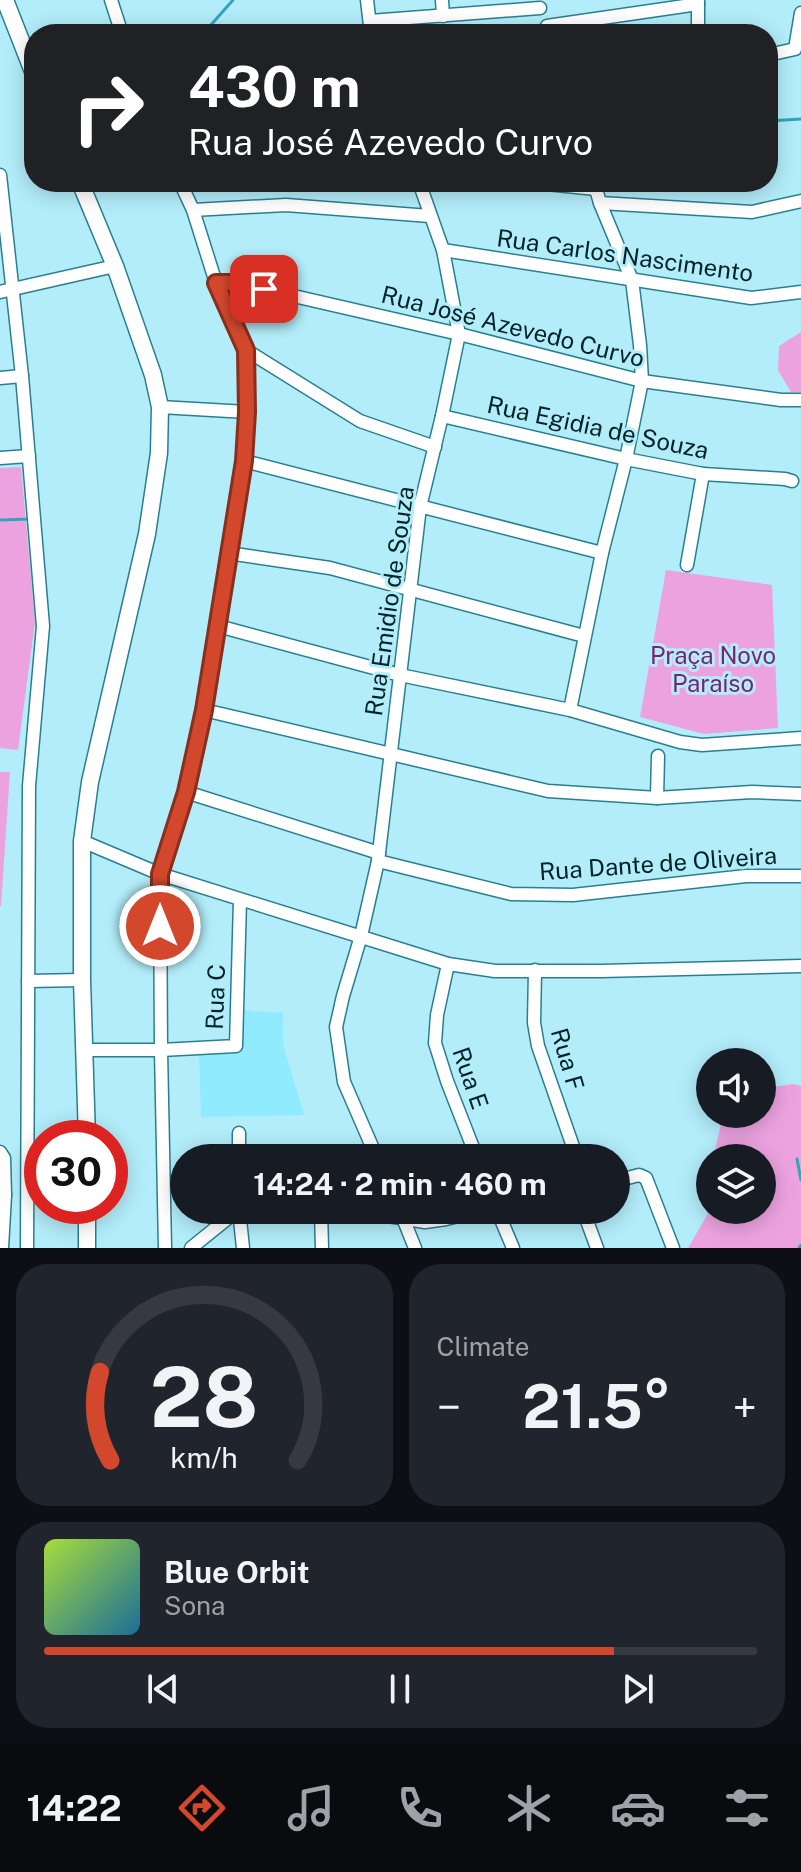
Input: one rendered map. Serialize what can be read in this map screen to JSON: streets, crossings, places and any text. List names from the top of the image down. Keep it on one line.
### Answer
{"streets":{"street":["Rua Carlos Nascimento","Rua José Azevedo Curvo","Rua Egidia de Souza","Rua Emidio de Souza","Rua Dante de Oliveira","Rua C","Rua F","Rua E"]},"crossings":[["Rua Carlos Nascimento","Rua Emidio de Souza"],["Rua José Azevedo Curvo","Rua Emidio de Souza"],["Rua Egidia de Souza","Rua Emidio de Souza"],["Rua Emidio de Souza","Rua Dante de Oliveira"]],"parks":["Praça Novo Paraíso"],"page":{"turn":["430 m","Rua José Azevedo Curvo"],"limit":"30","trip":"14:24 · 2 min · 460 m","tile":"Climate","heat":["−","21.5°","+"],"song":["Blue Orbit","Sona"],"tabs":"14:22","gauge":["28","km/h"]}}
